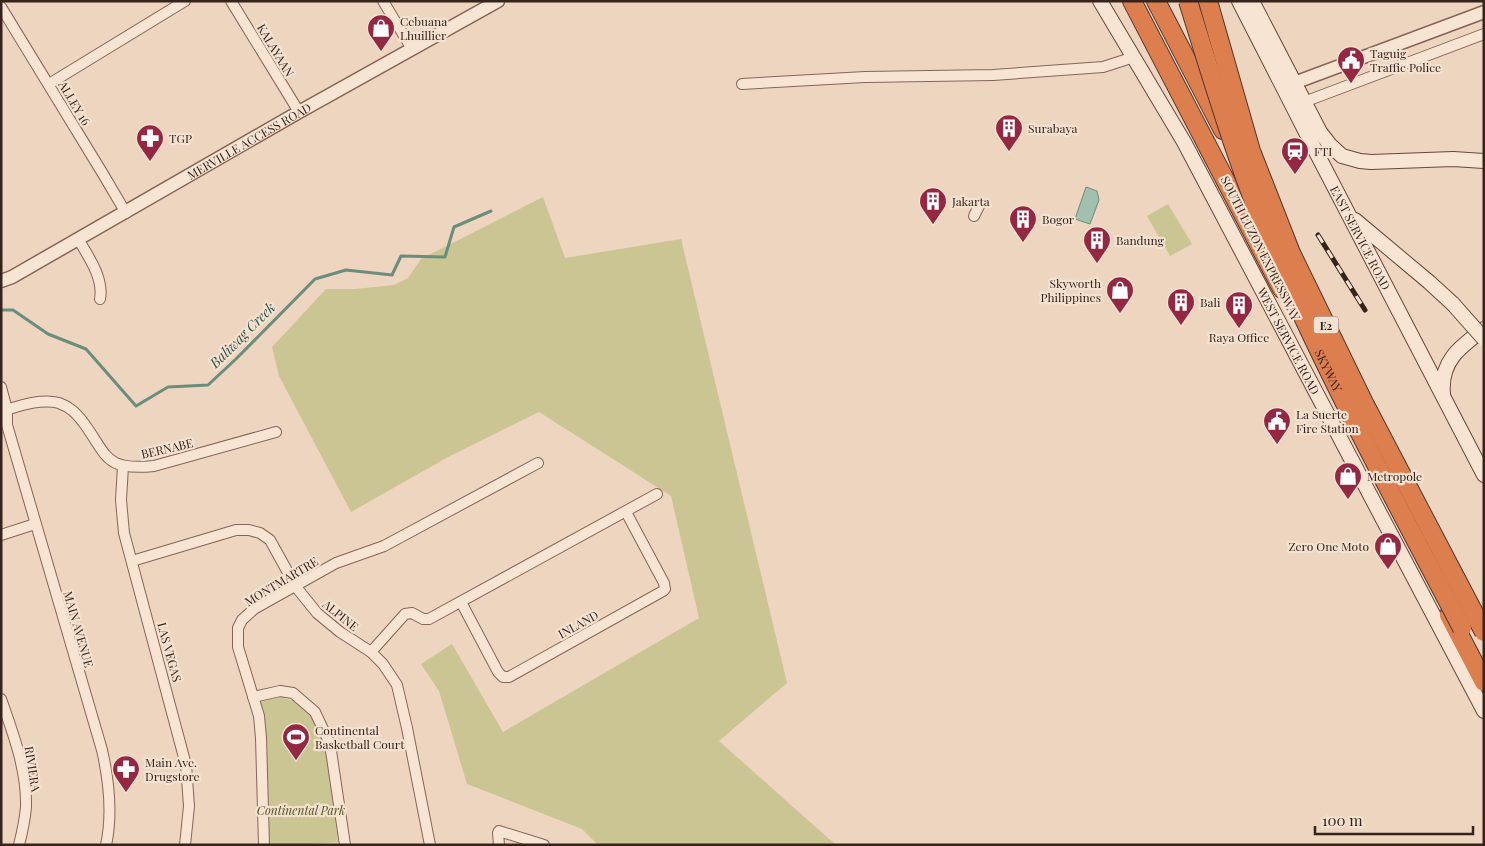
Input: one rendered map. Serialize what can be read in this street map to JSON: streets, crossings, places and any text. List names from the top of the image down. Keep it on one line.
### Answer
{"streets":{"highway":["SOUTH LUZON EXPRESSWAY","E2","SKYWAY"],"main road":["EAST SERVICE ROAD","WEST SERVICE ROAD"],"street":["KALAYAAN","ALLEY 16","MERVILLE ACCESS ROAD","BERNABE","MONTMARTRE","ALPINE","INLAND","MAIN AVENUE","LAS VEGAS","RIVIERA"]},"crossings":[["KALAYAAN","MERVILLE ACCESS ROAD"],["ALLEY 16","MERVILLE ACCESS ROAD"],["SOUTH LUZON EXPRESSWAY","SKYWAY"],["BERNABE","LAS VEGAS"],["MONTMARTRE","ALPINE"],["ALPINE","LAS VEGAS"]],"water":["Baliwag Creek"],"parks":["Continental Park"],"places":{"shop":["Cebuana Lhuillier","Skyworth Philippines","Metropole","Zero One Moto"],"public building":["Taguig Traffic Police","La Suerte Fire Station"],"building":["Surabaya","Jakarta","Bogor","Bandung","Bali","Raya Office"],"pharmacy":["TGP","Main Ave. Drugstore"],"station":["FTI"],"sports":["Continental Basketball Court"]},"scale_bar":"100 m"}
